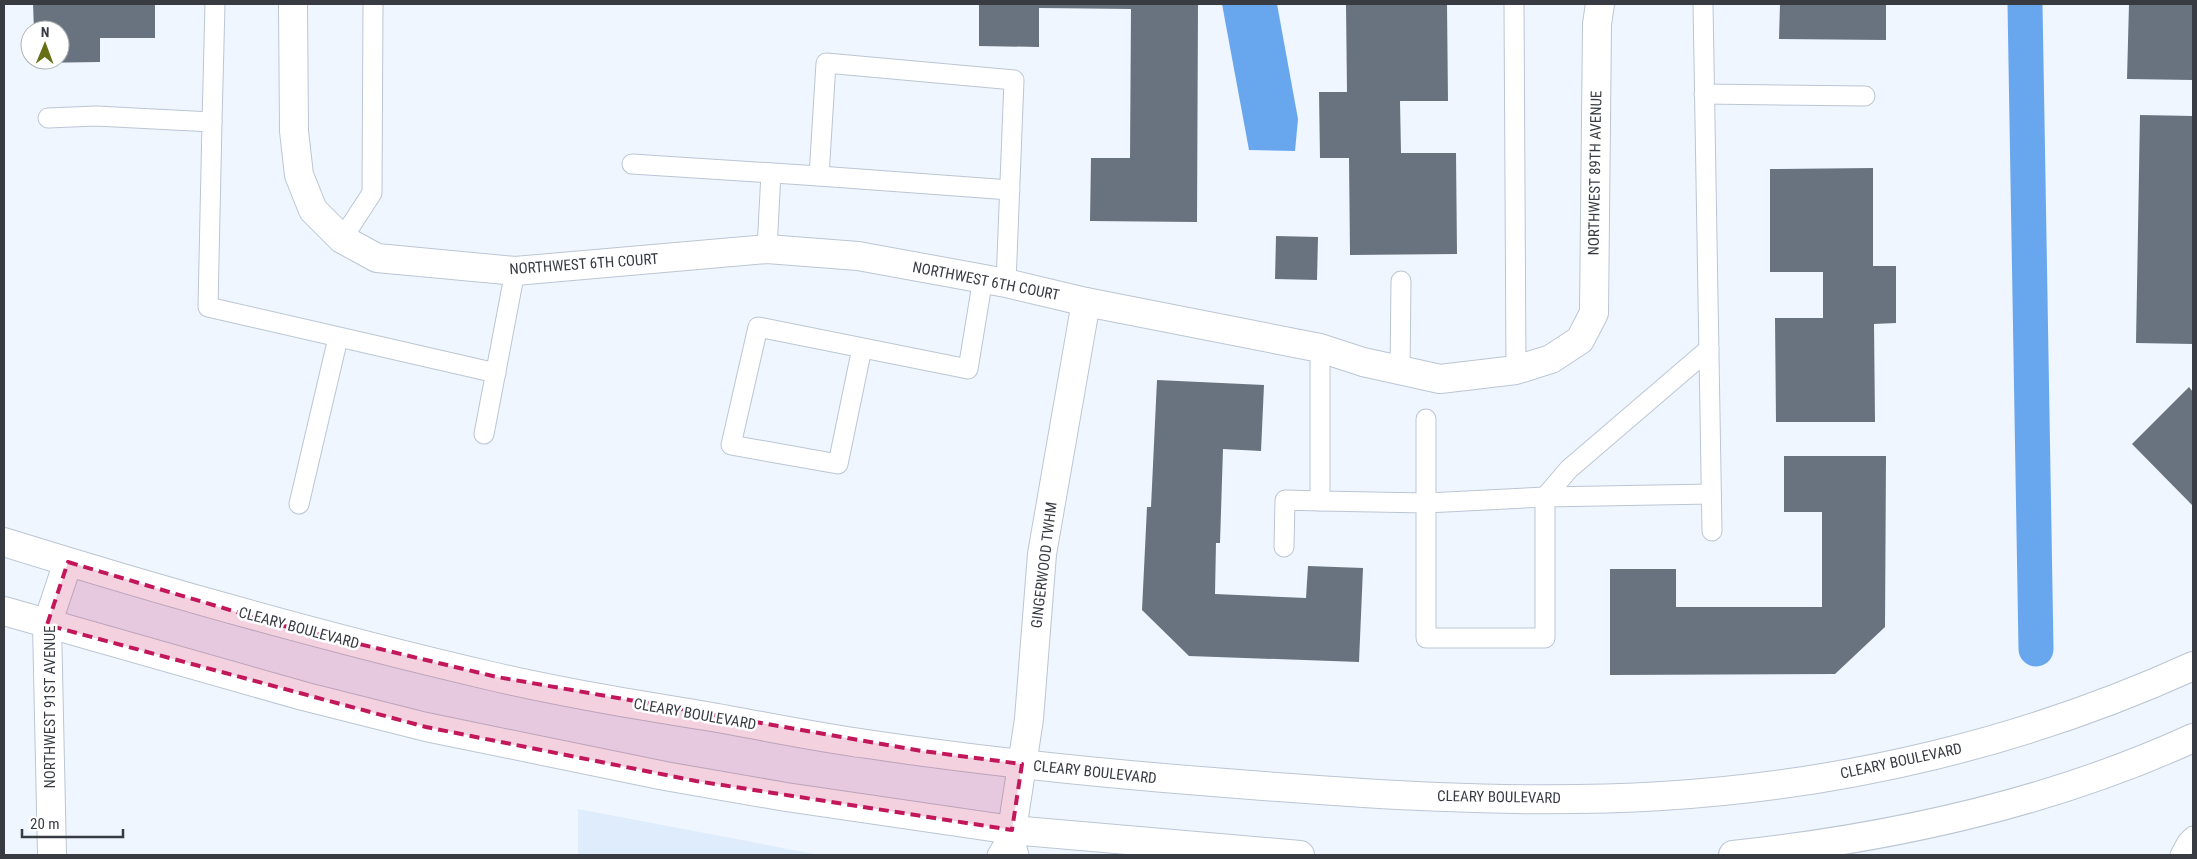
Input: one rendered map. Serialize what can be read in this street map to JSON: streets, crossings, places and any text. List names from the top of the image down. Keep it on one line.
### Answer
{"streets":{"street":["NORTHWEST 89TH AVENUE","NORTHWEST 6TH COURT","GINGERWOOD TWHM","CLEARY BOULEVARD","NORTHWEST 91ST AVENUE"]},"crossings":[["NORTHWEST 89TH AVENUE","NORTHWEST 6TH COURT"],["NORTHWEST 6TH COURT","GINGERWOOD TWHM"],["GINGERWOOD TWHM","CLEARY BOULEVARD"],["CLEARY BOULEVARD","NORTHWEST 91ST AVENUE"]],"scale_bar":"20 m","north":"top"}
